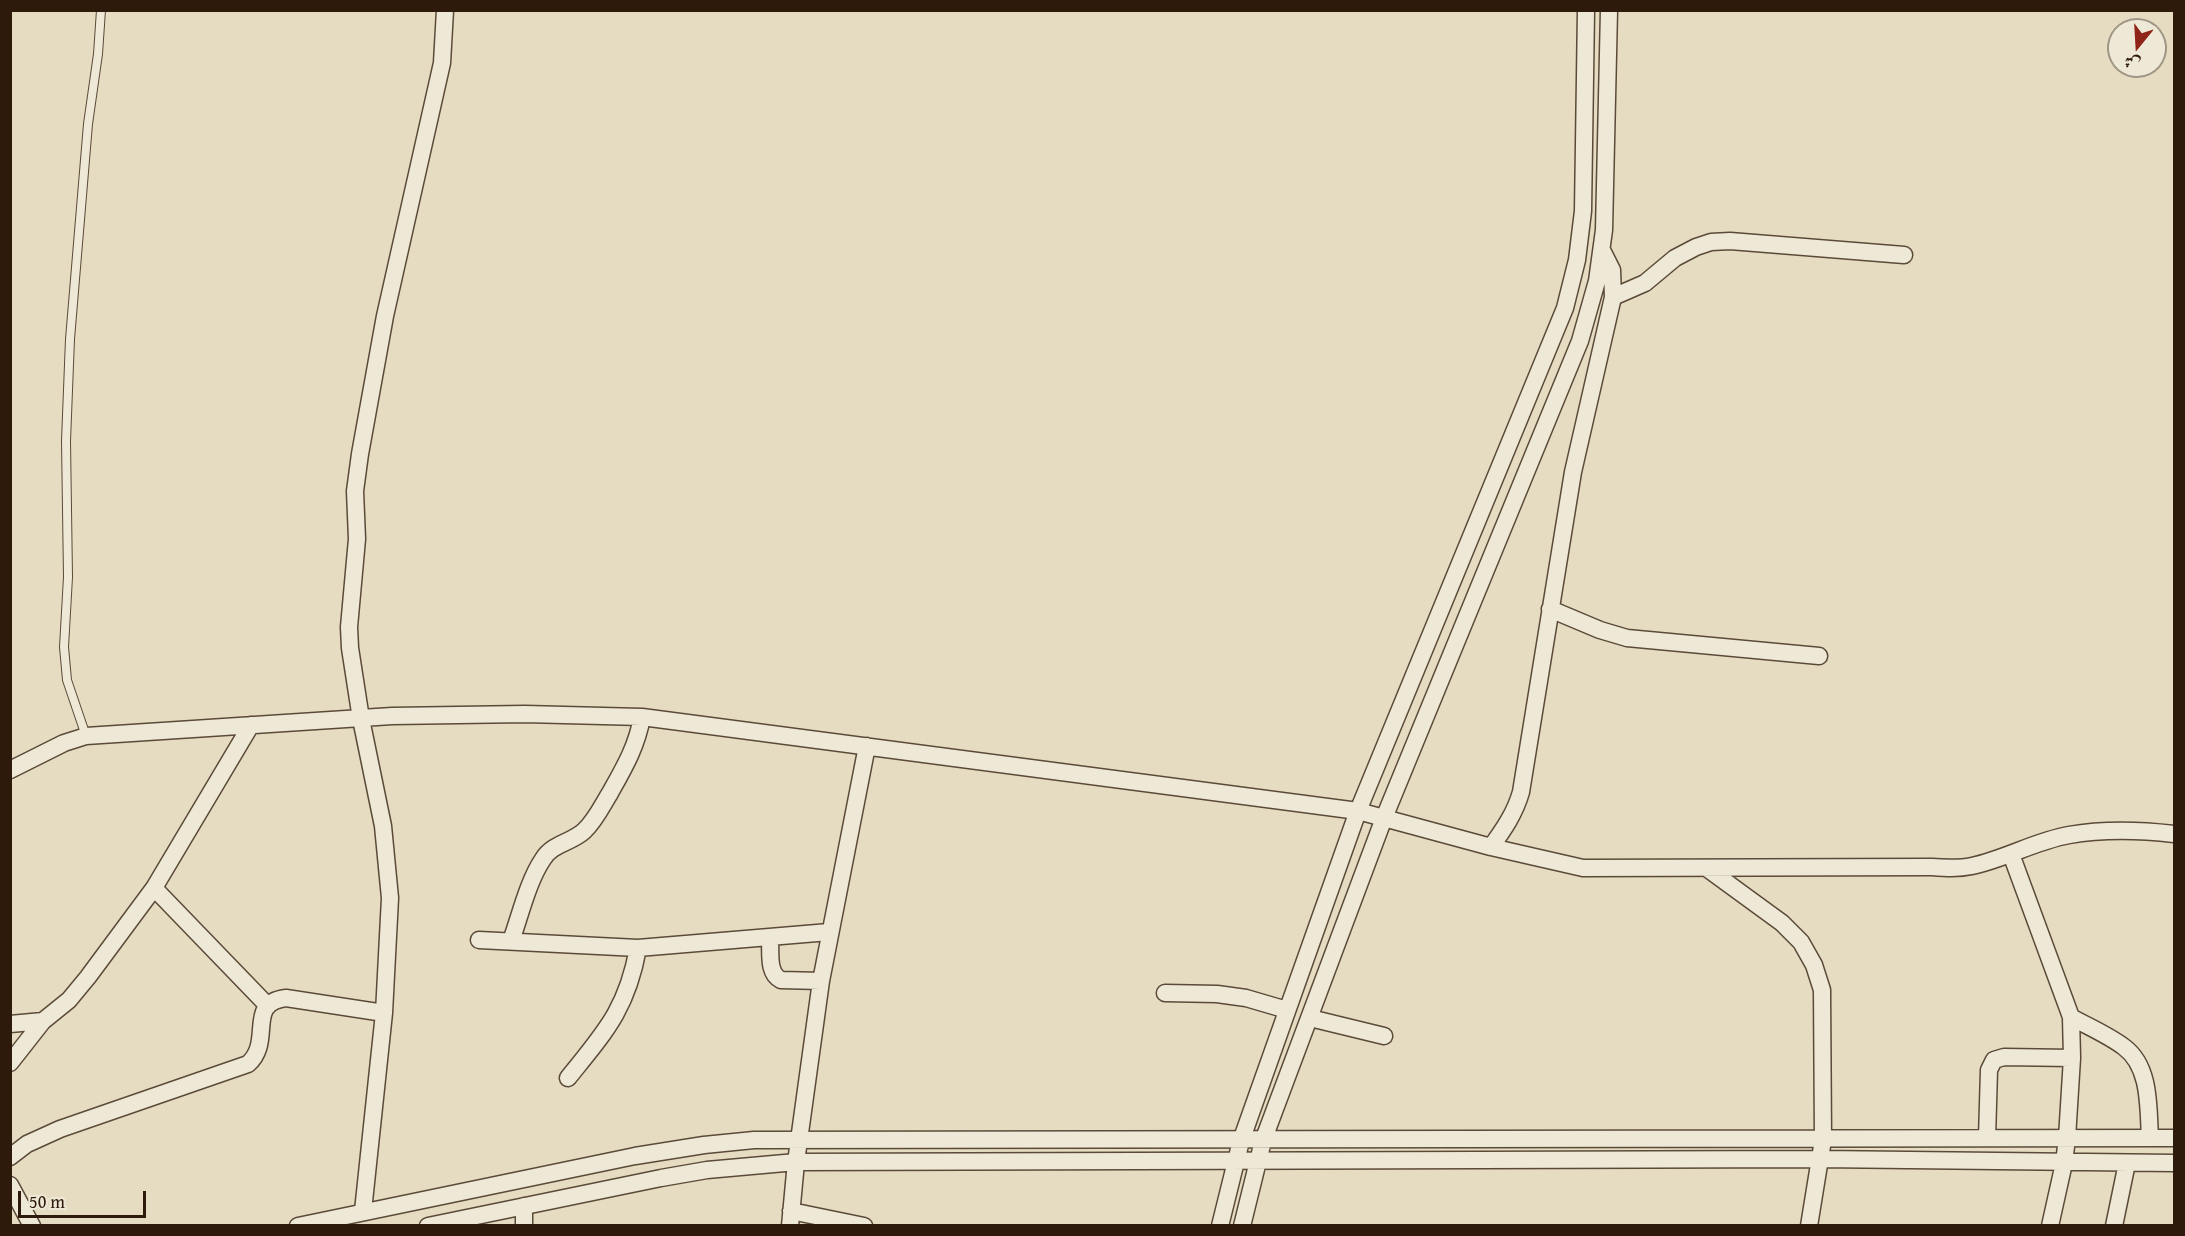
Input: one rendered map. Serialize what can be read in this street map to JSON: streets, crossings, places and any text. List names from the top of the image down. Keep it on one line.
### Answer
{"scale_bar":"50 m","north":"bottom"}
